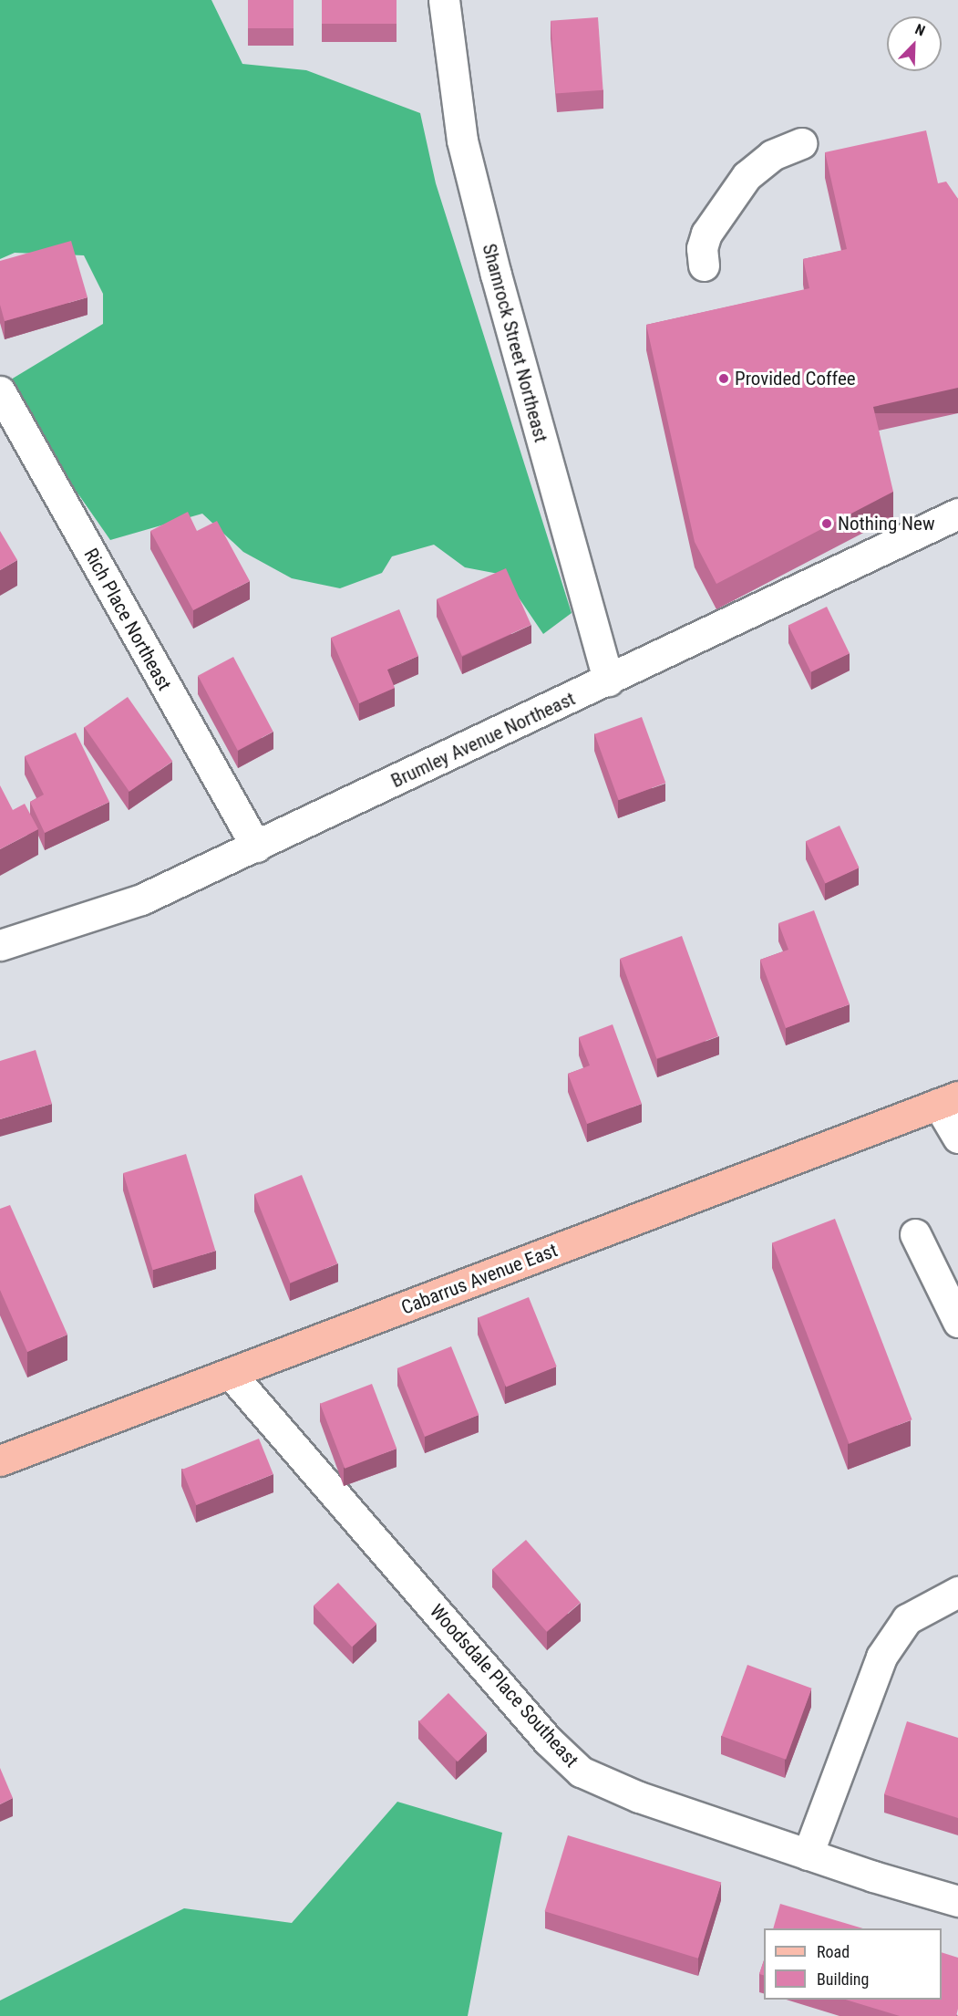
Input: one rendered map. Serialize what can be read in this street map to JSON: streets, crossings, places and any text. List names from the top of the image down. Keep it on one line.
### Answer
{"streets":{"main road":["Cabarrus Avenue East"],"street":["Shamrock Street Northeast","Rich Place Northeast","Brumley Avenue Northeast","Woodsdale Place Southeast"]},"crossings":[["Shamrock Street Northeast","Brumley Avenue Northeast"],["Rich Place Northeast","Brumley Avenue Northeast"],["Cabarrus Avenue East","Woodsdale Place Southeast"]],"places":["Provided Coffee","Nothing New"],"legend":["Road","Building"],"north":"top right"}
